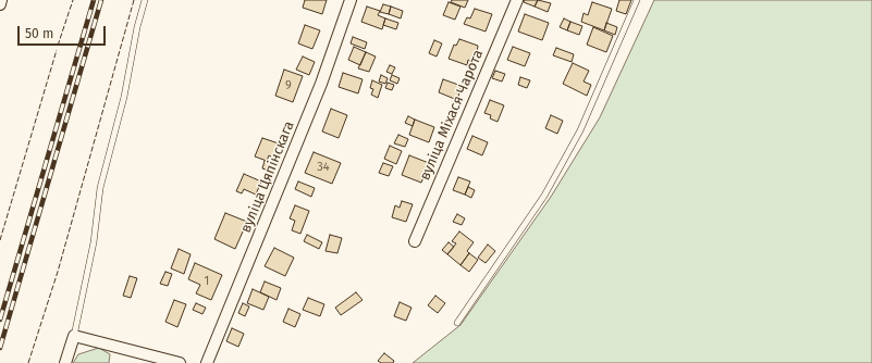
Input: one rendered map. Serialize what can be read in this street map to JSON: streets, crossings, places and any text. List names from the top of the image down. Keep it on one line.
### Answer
{"streets":{"street":["вуліца Міхася Чарота","вуліца Цяпінскага"]},"house_numbers":["9","34","1"],"scale_bar":"50 m"}
